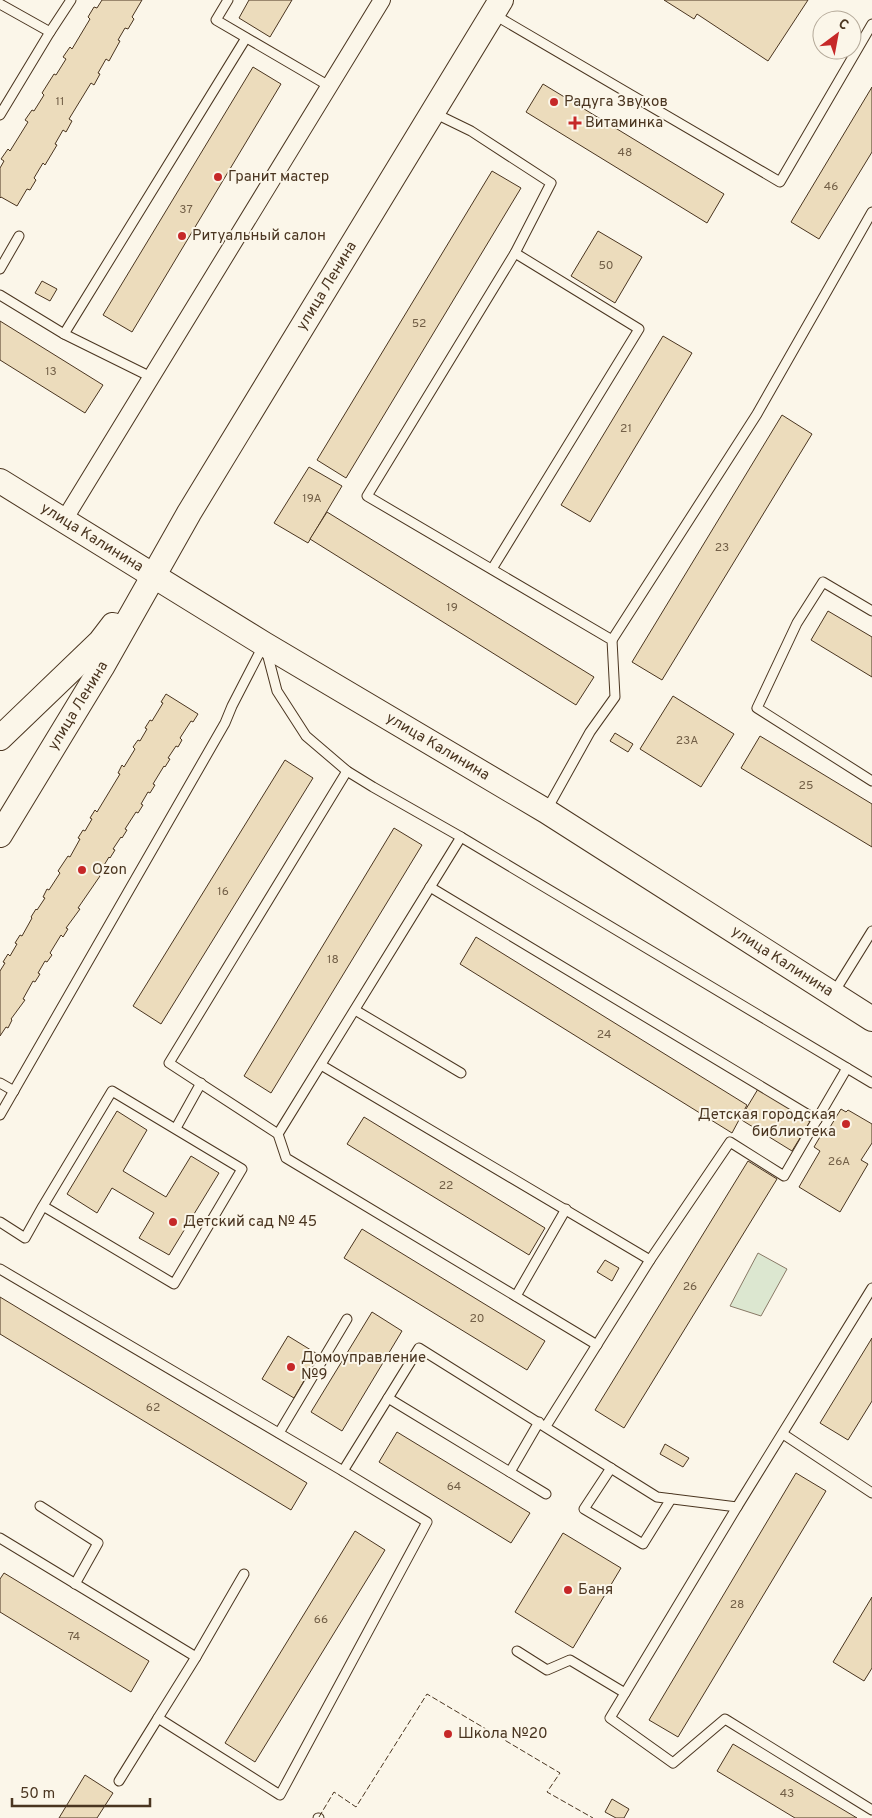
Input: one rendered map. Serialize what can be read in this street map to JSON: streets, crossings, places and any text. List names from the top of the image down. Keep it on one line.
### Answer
{"streets":{"street":["улица Ленина","улица Калинина"]},"crossings":[["улица Ленина","улица Калинина"]],"places":{"other":["Радуга Звуков","Гранит мастер","Ритуальный салон","Ozon","Детская городская библиотека","Детский сад № 45","Домоуправление №9","Баня","Школа №20"],"health":["Витаминка"]},"house_numbers":["11","48","46","37","50","52","13","21","19А","23","19","23А","25","16","18","24","26А","22","26","20","62","64","28","66","74","43"],"scale_bar":"50 m","north":"top right"}
